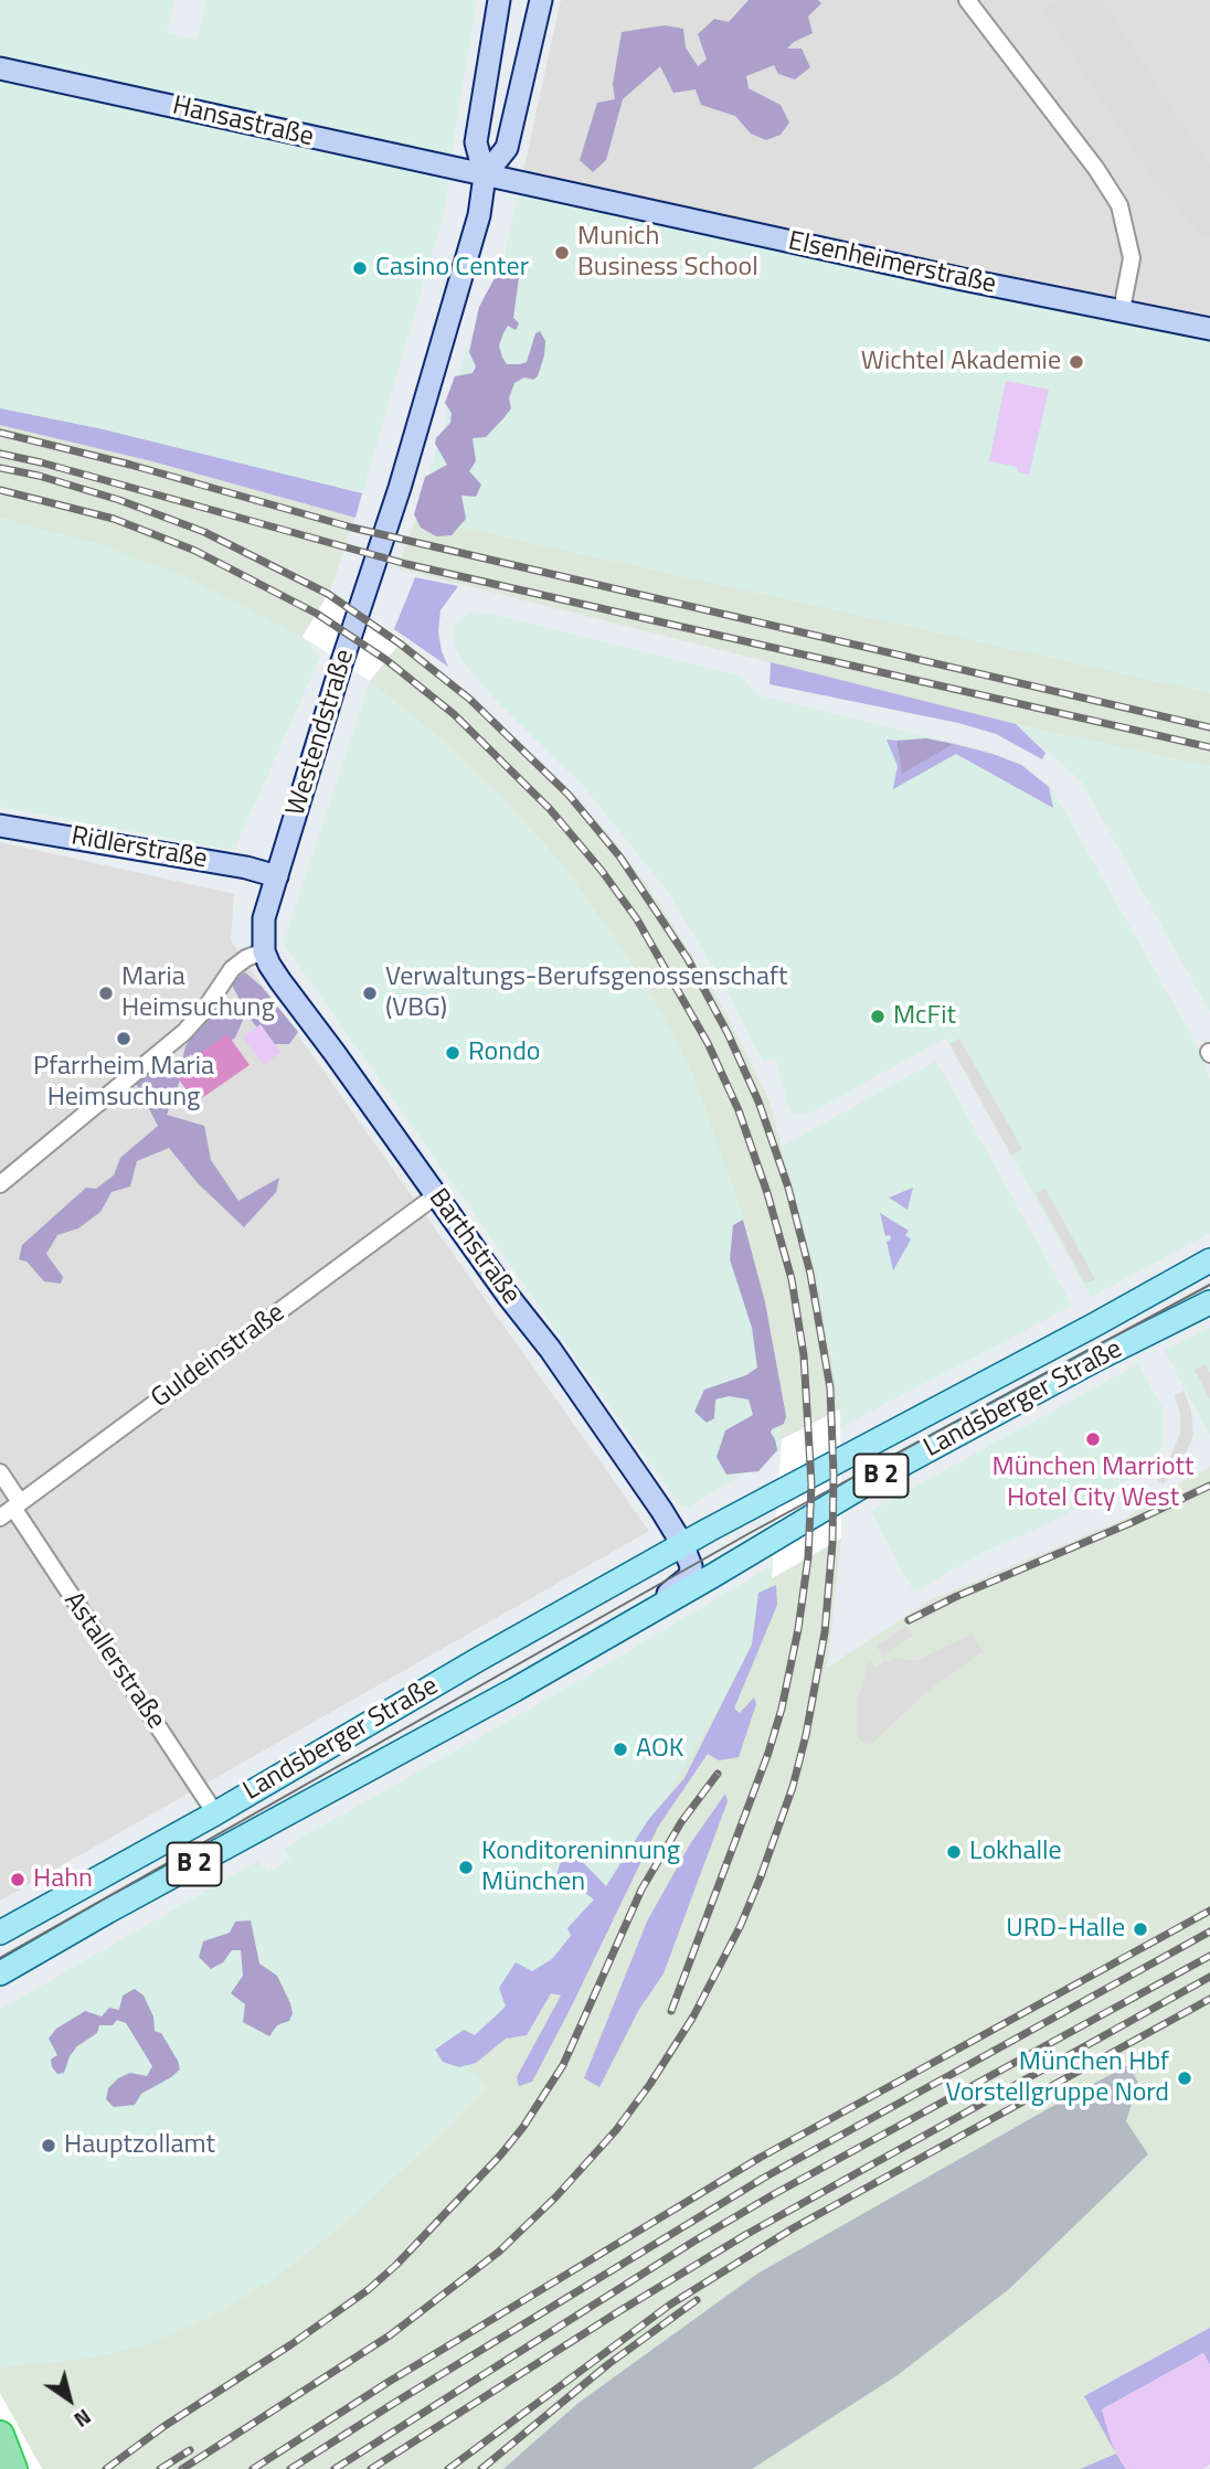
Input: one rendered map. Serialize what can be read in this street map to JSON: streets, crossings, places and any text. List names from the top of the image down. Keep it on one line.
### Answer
{"streets":{"main road":["Landsberger Straße","B 2"],"street":["Hansastraße","Elsenheimerstraße","Westendstraße","Ridlerstraße","Barthstraße","Guldeinstraße","Astallerstraße"]},"crossings":[["Hansastraße","Elsenheimerstraße"],["Hansastraße","Westendstraße"],["Elsenheimerstraße","Westendstraße"],["Westendstraße","Ridlerstraße"],["Westendstraße","Barthstraße"],["Barthstraße","Guldeinstraße"],["Barthstraße","Landsberger Straße"],["Guldeinstraße","Astallerstraße"],["Landsberger Straße","Astallerstraße"]],"places":["Munich Business School","Casino Center","Wichtel Akademie","Maria Heimsuchung","Verwaltungs-Berufsgenossenschaft (VBG)","McFit","Pfarrheim Maria Heimsuchung","Rondo","München Marriott Hotel City West","AOK","Lokhalle","Konditoreninnung München","Hahn","URD-Halle","München Hbf Vorstellgruppe Nord","Hauptzollamt"],"north":"bottom right"}
